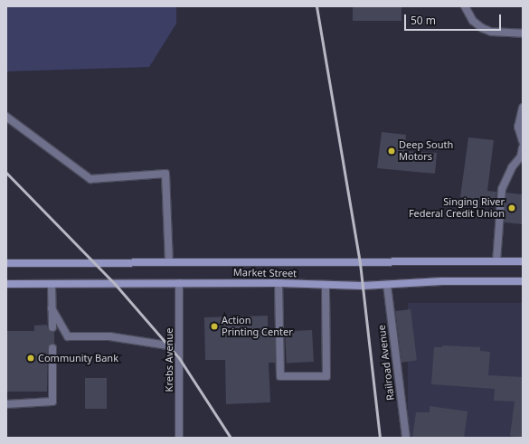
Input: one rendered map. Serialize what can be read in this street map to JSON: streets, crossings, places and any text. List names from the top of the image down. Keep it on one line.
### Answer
{"streets":{"main road":["Market Street"],"street":["Krebs Avenue","Railroad Avenue"]},"crossings":[["Market Street","Krebs Avenue"],["Market Street","Railroad Avenue"]],"places":["Deep South Motors","Singing River Federal Credit Union","Action Printing Center","Community Bank"],"scale_bar":"50 m"}
